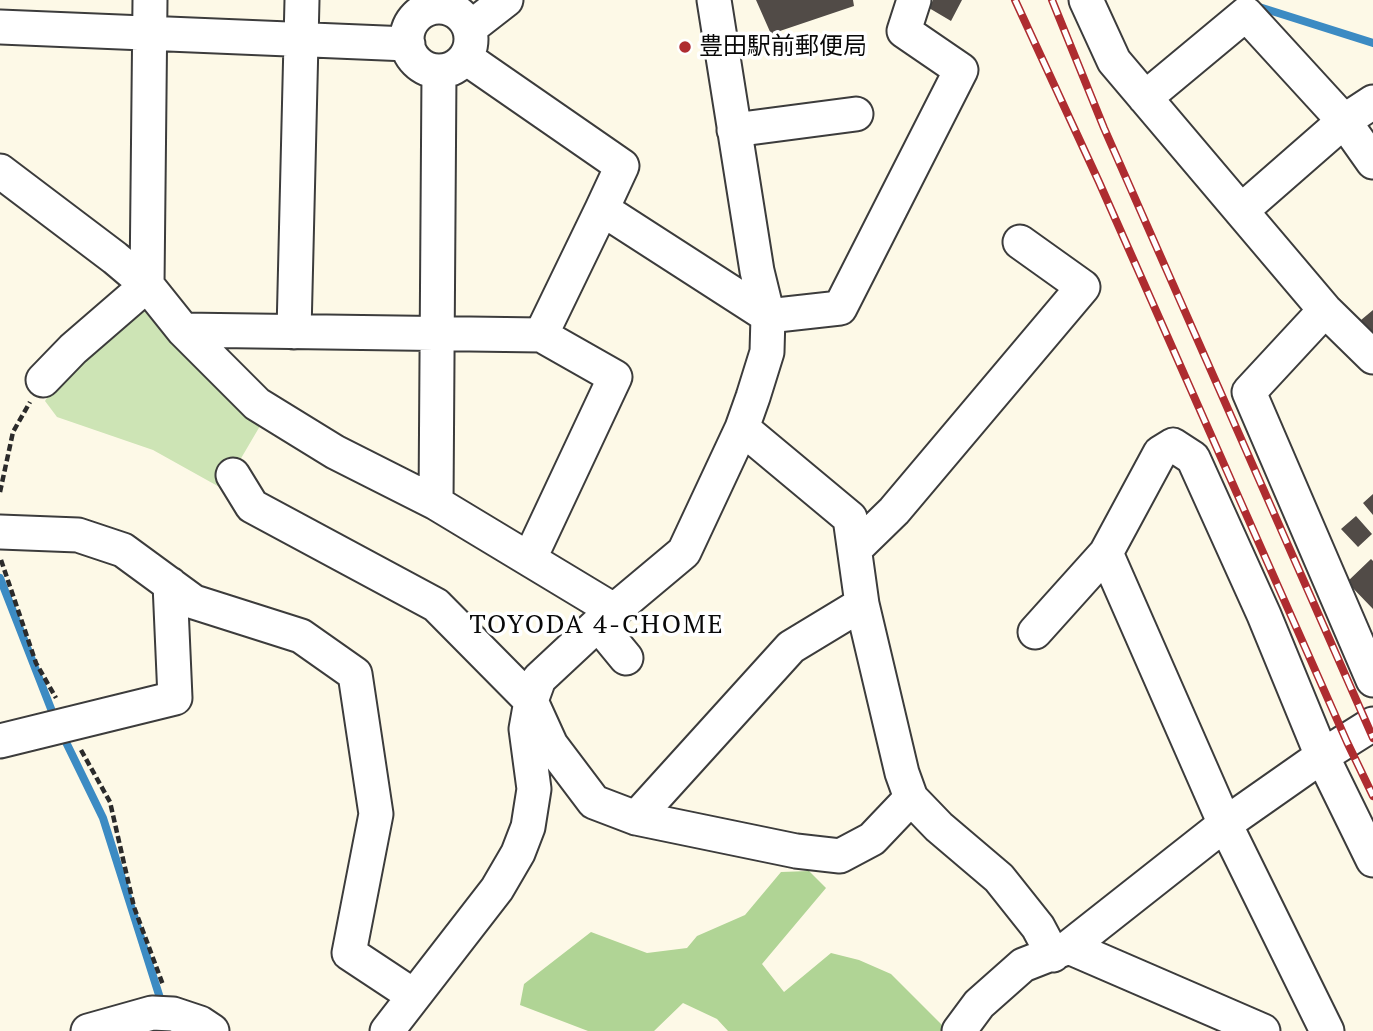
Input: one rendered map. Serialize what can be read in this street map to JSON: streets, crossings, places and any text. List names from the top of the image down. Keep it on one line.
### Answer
{"districts":["TOYODA 4-CHOME"],"places":["豊田駅前郵便局"]}
